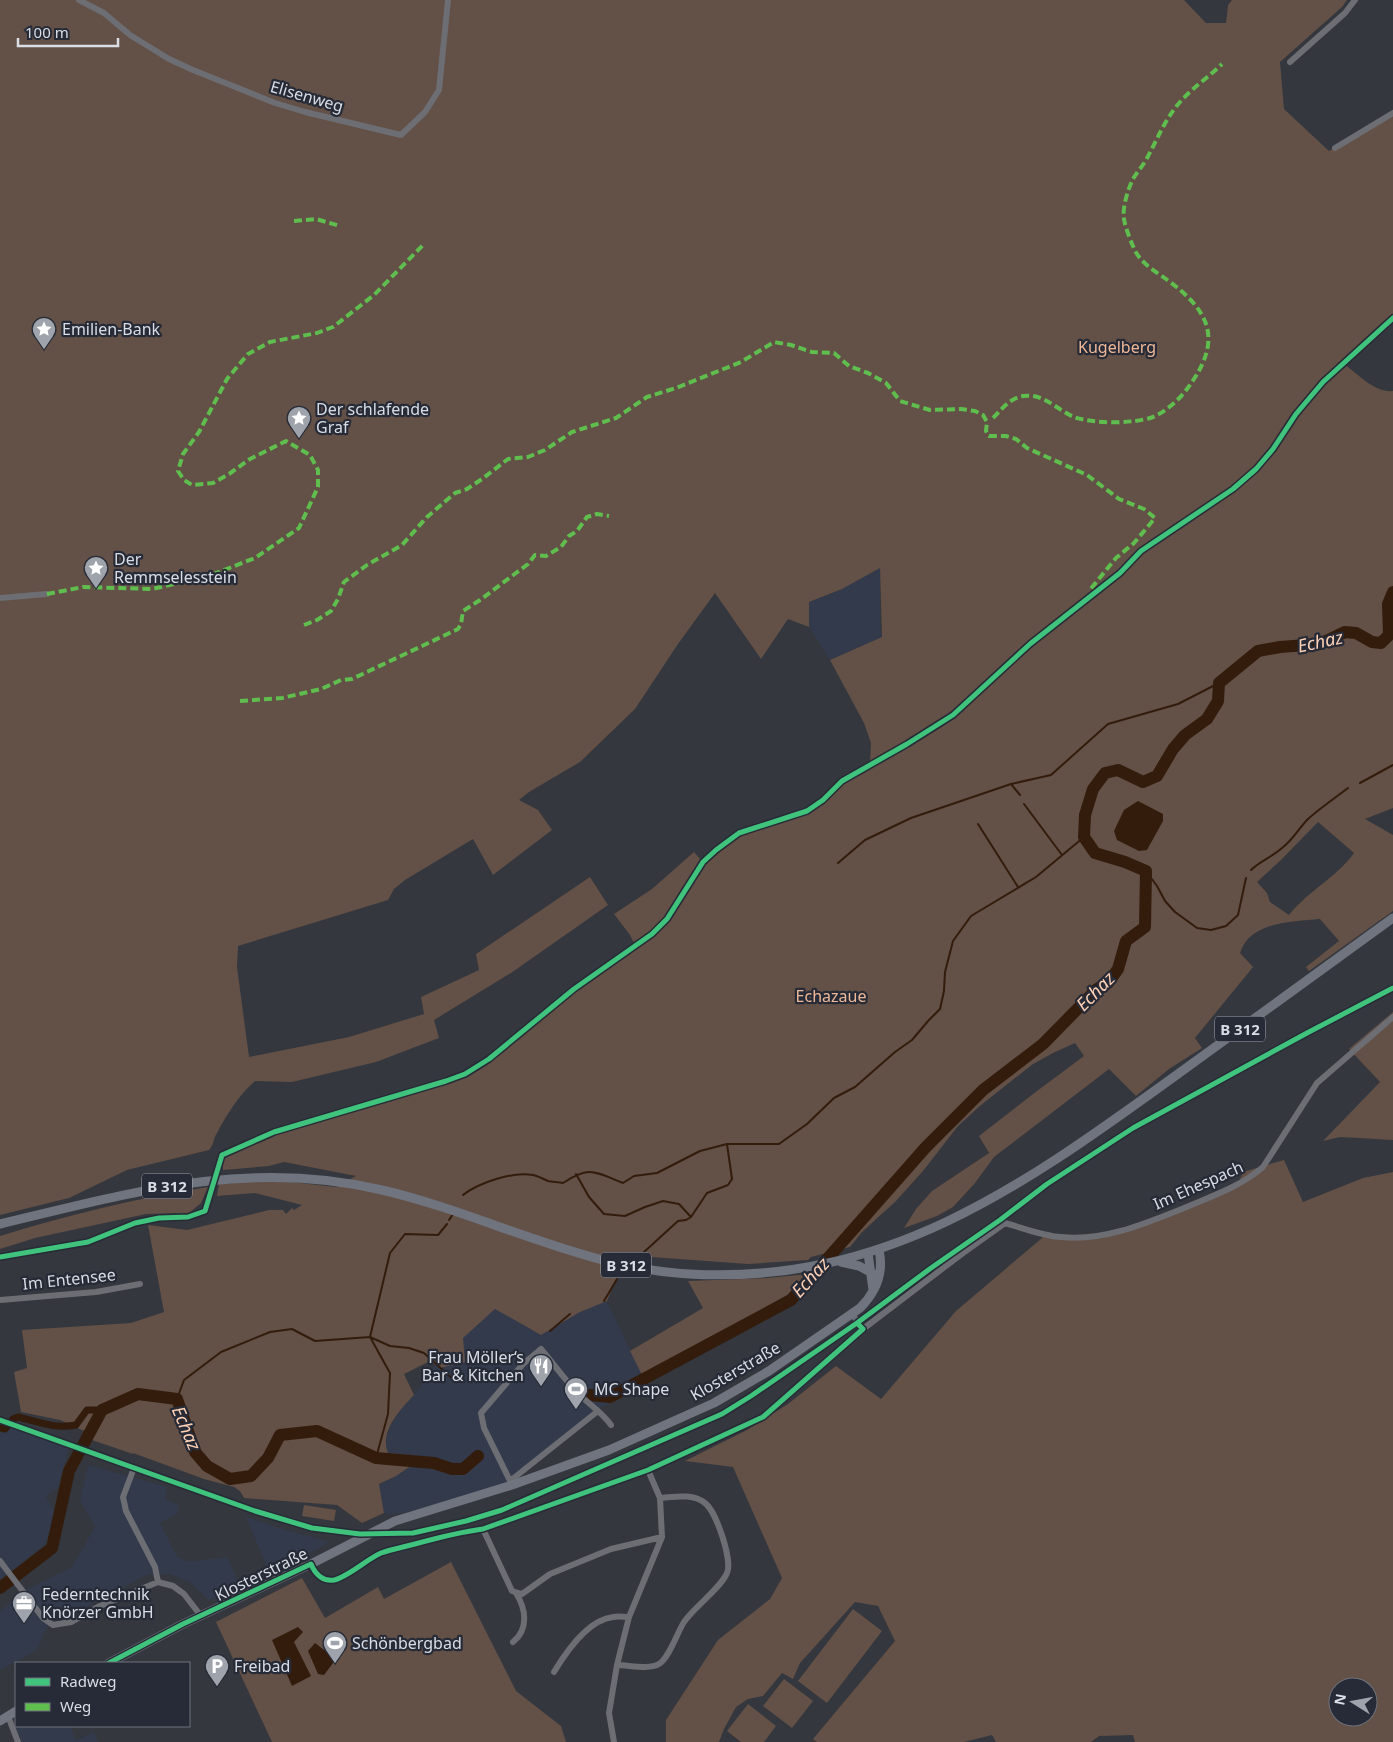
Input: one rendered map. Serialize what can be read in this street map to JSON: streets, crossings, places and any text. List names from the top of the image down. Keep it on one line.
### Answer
{"streets":{"main road":["B 312","Klosterstraße"],"street":["Elisenweg","Im Ehespach","Im Entensee"]},"crossings":[["B 312","Klosterstraße"]],"water":["Echaz"],"parks":["Kugelberg","Echazaue"],"places":{"place":["Emilien-Bank","Der schlafende Graf","Der Remmselesstein"],"restaurant":["Frau Möller‘s Bar & Kitchen"],"sports":["MC Shape","Schönbergbad"],"office":["Federntechnik Knörzer GmbH"],"parking":["Freibad"]},"legend":["Radweg","Weg"],"scale_bar":"100 m","north":"left"}
